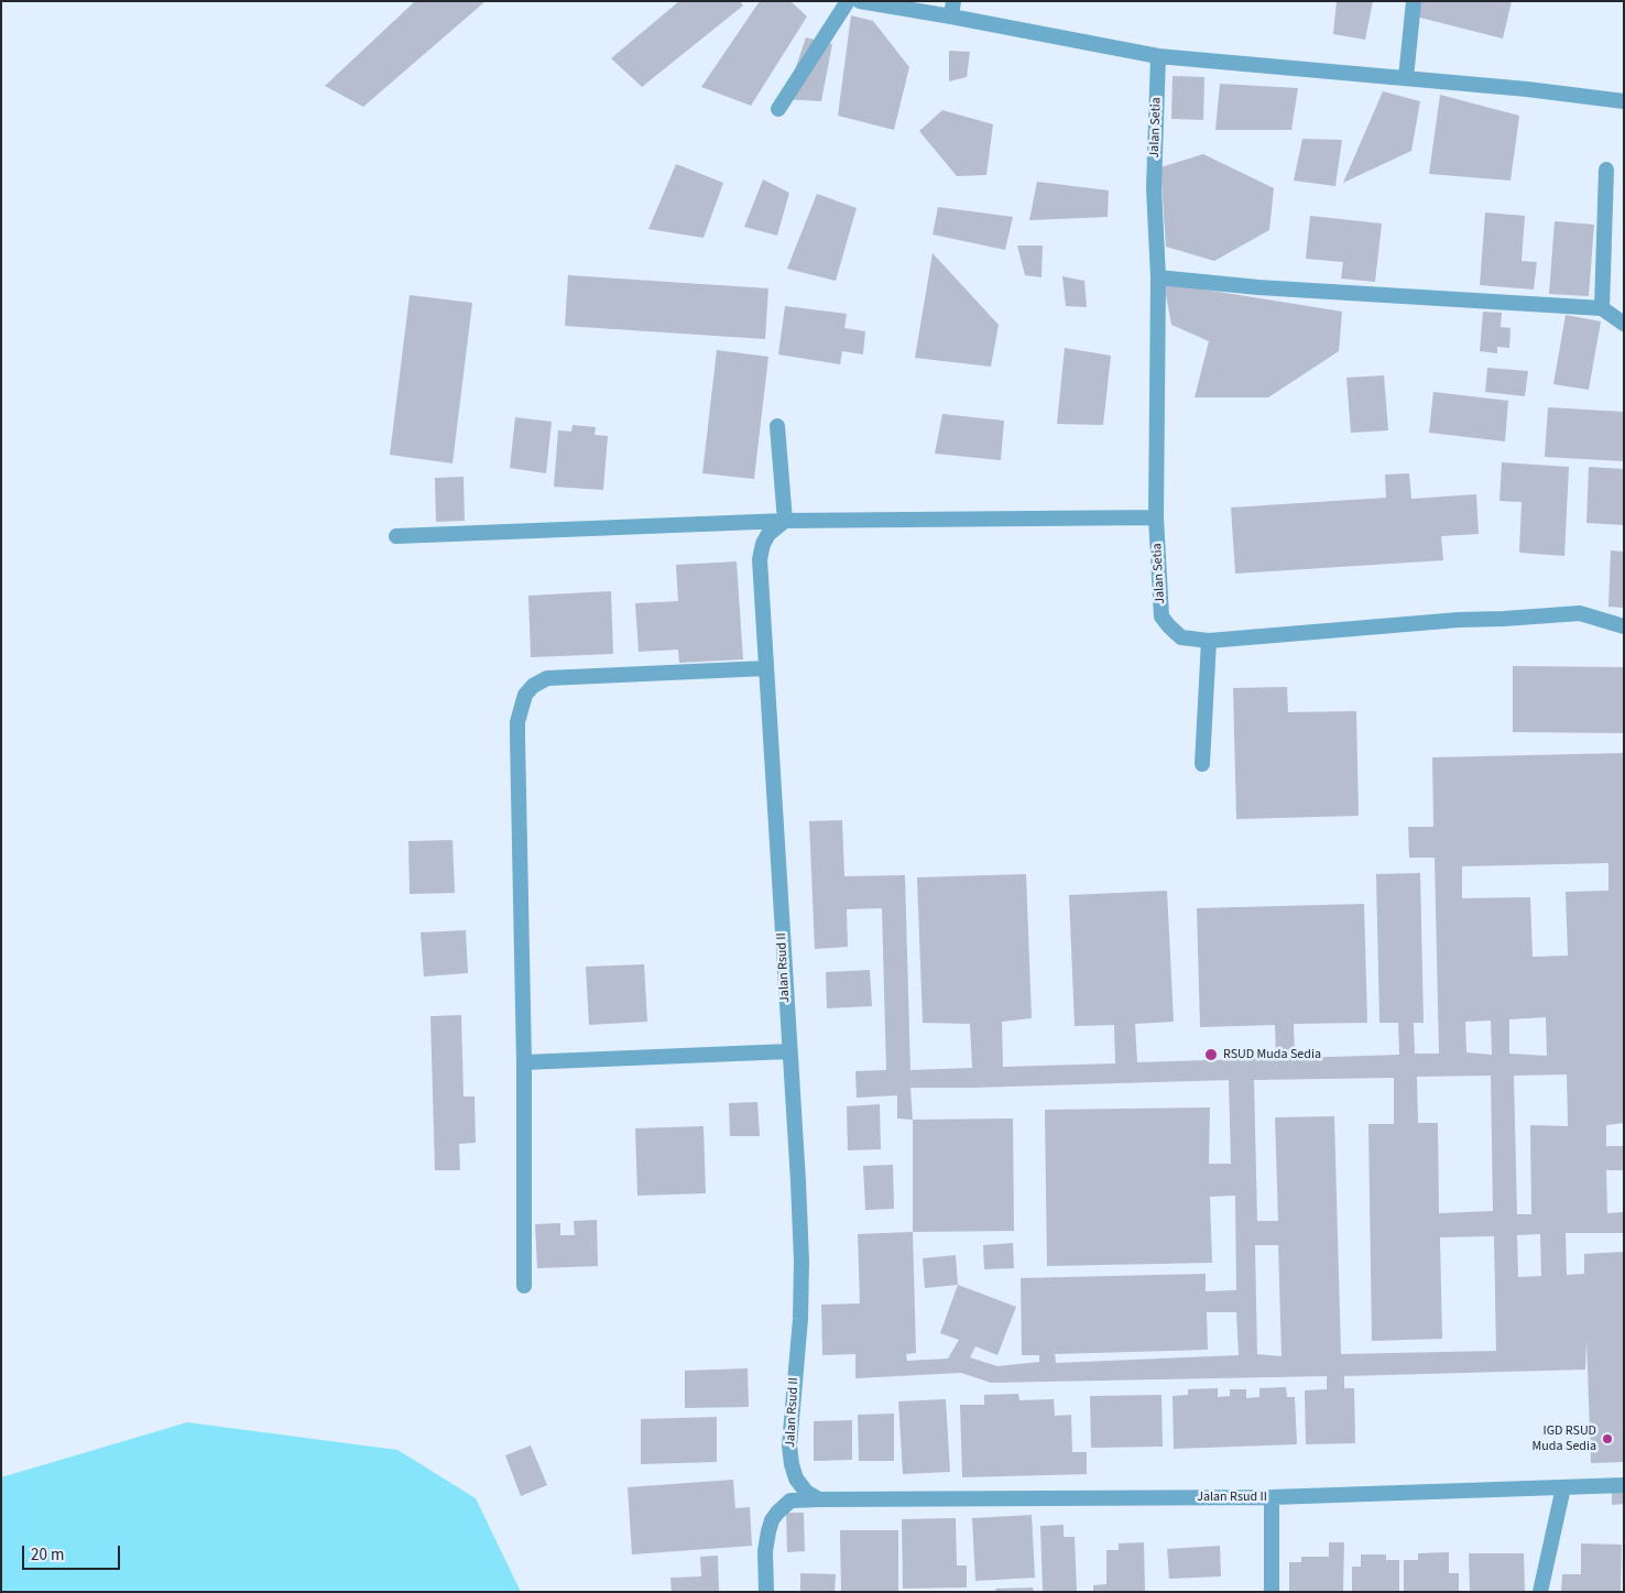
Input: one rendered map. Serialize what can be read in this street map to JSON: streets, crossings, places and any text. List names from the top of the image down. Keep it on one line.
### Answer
{"streets":{"street":["Jalan Setia","Jalan Rsud II"]},"places":["RSUD Muda Sedia","IGD RSUD Muda Sedia"],"scale_bar":"20 m"}
